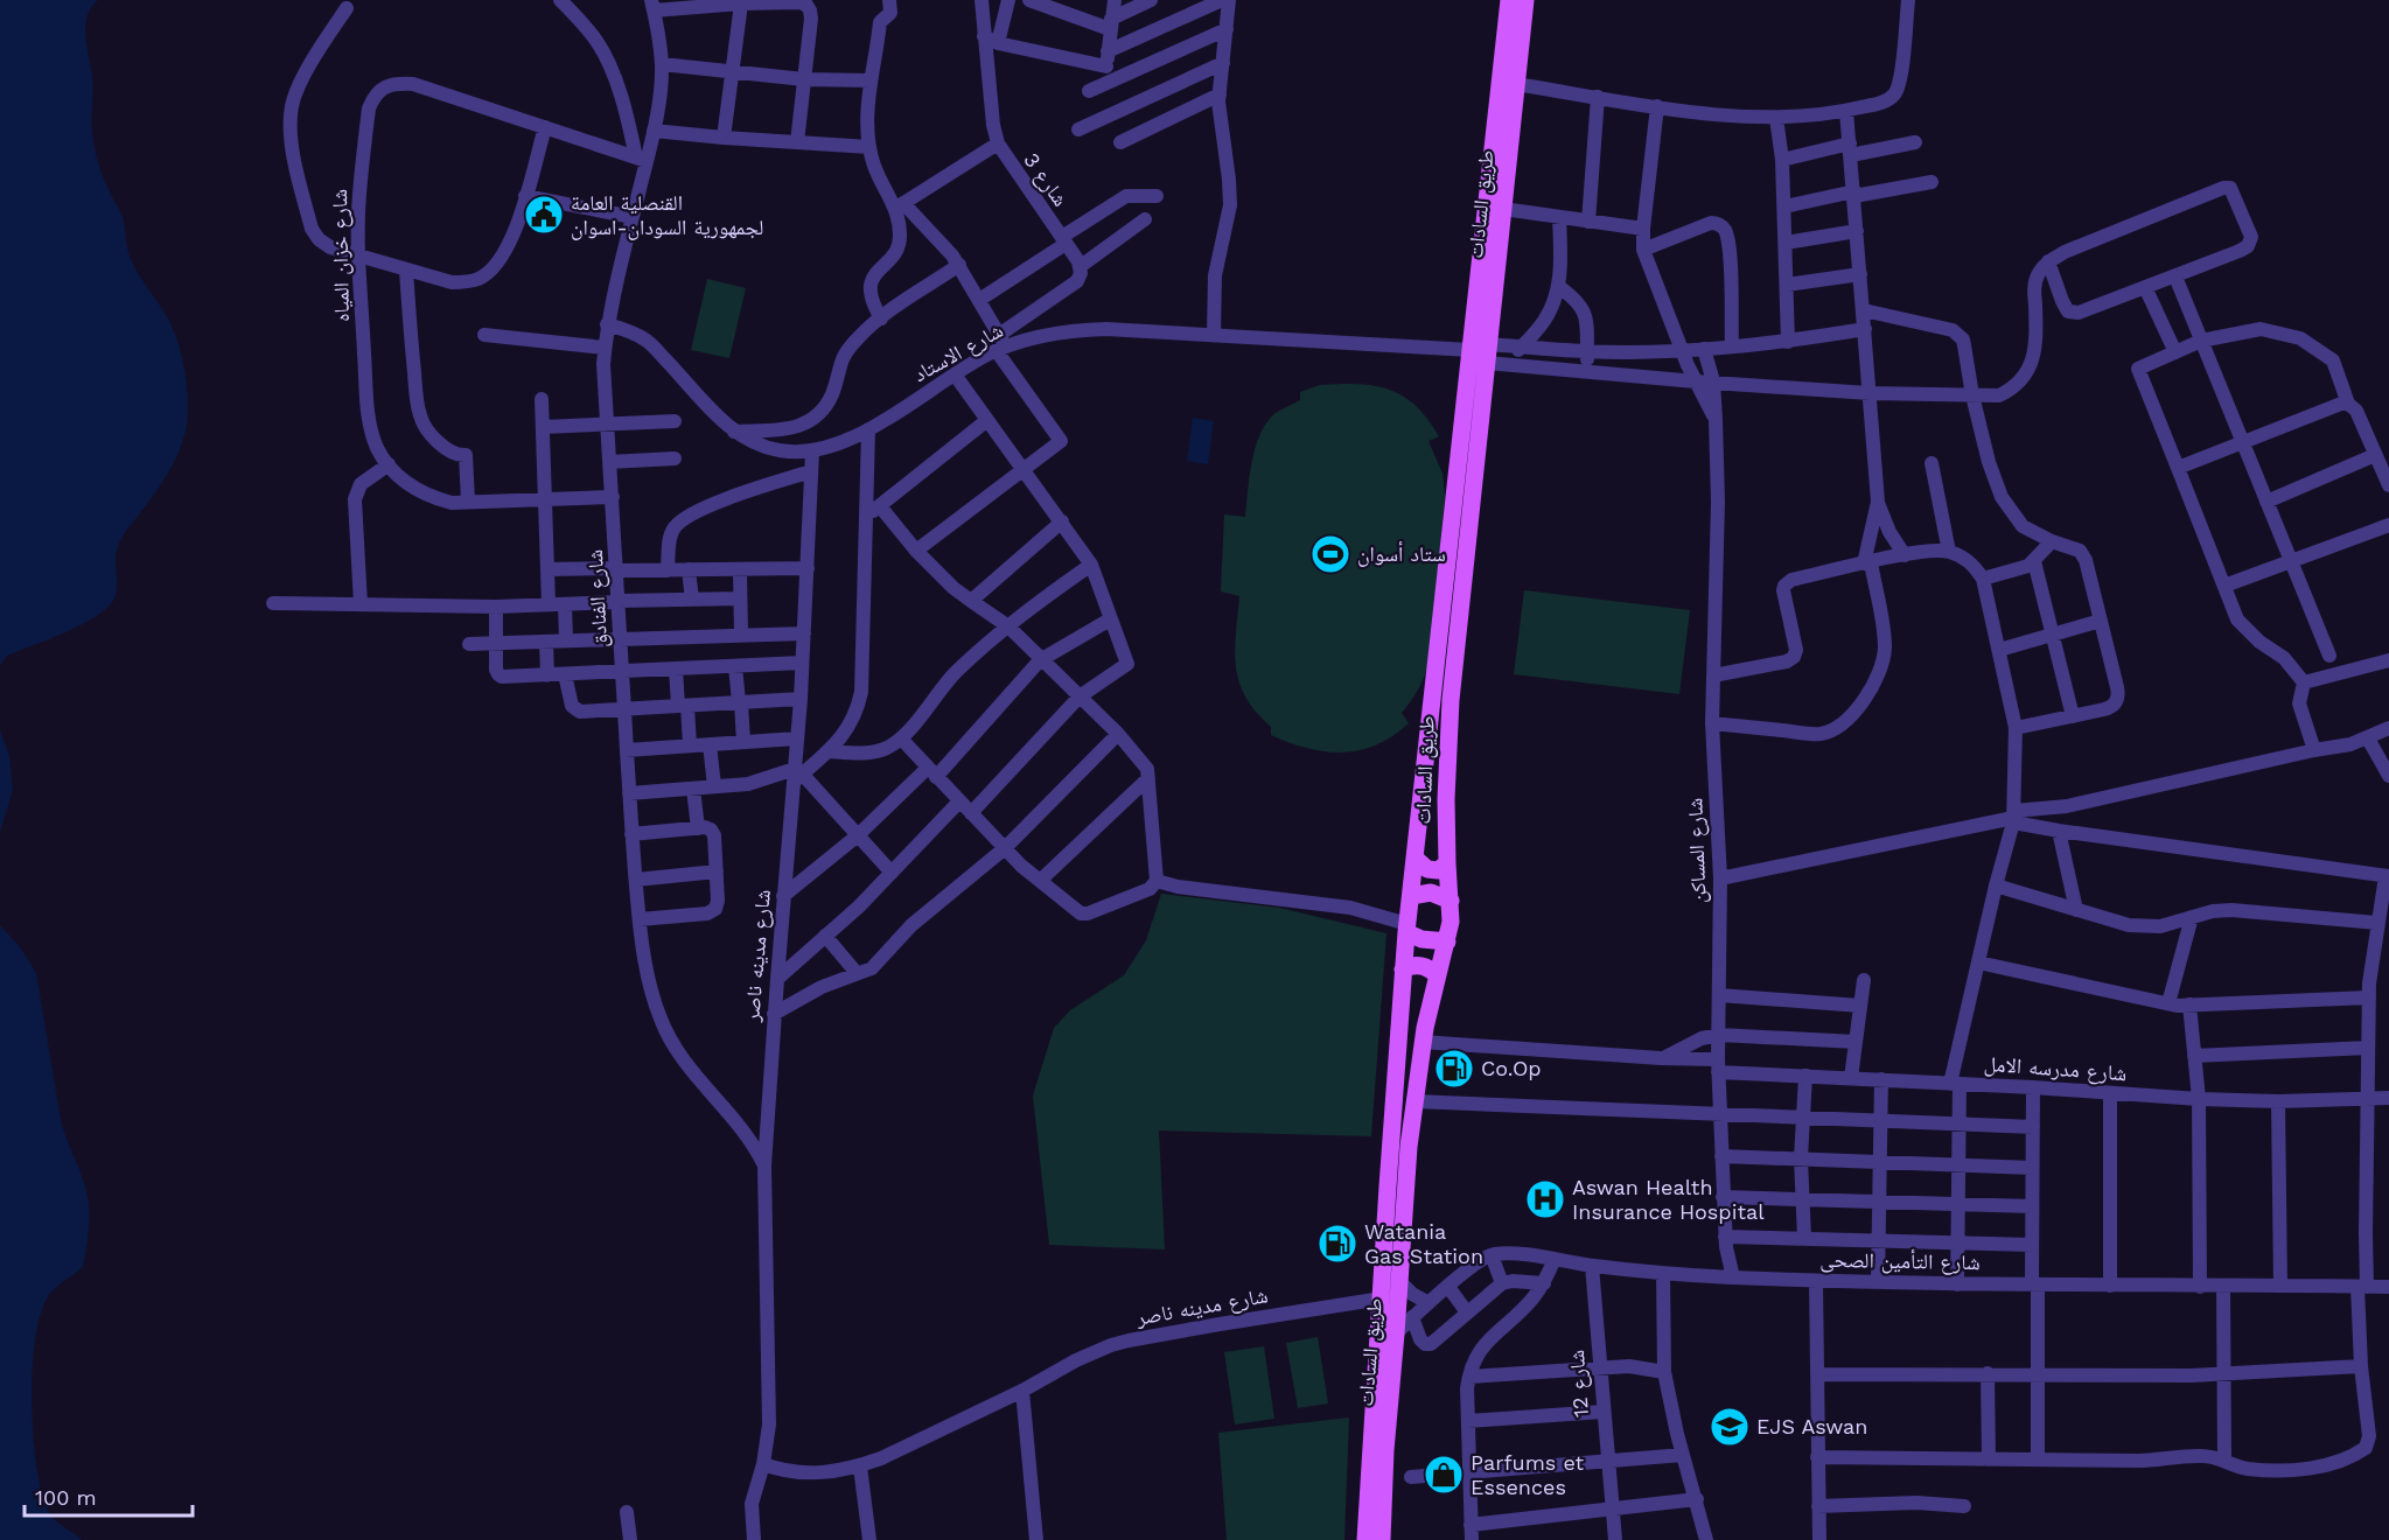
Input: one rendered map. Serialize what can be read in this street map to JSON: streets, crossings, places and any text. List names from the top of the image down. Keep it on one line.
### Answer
{"streets":{"main road":["طريق السادات"],"street":["شارع 3","شارع خزان المياه","شارع الاستاد","شارع الفنادق","شارع المساكن","شارع مدينه ناصر","شارع مدرسه الامل","شارع التأمين الصحى","شارع 12"]},"crossings":[["طريق السادات","شارع الاستاد"],["طريق السادات","شارع مدينه ناصر"],["طريق السادات","شارع مدرسه الامل"],["شارع خزان المياه","شارع الفنادق"],["شارع الاستاد","شارع الفنادق"],["شارع الاستاد","شارع مدينه ناصر"],["شارع الفنادق","شارع مدينه ناصر"],["شارع المساكن","شارع مدرسه الامل"],["شارع المساكن","شارع التأمين الصحى"],["شارع التأمين الصحى","شارع 12"]],"places":{"public building":["القنصلية العامة لجمهورية السودان-اسوان"],"sports":["ستاد أسوان"],"fuel station":["Co.Op","Watania Gas Station"],"hospital":["Aswan Health Insurance Hospital"],"school or university":["EJS Aswan"],"shop":["Parfums et Essences"]},"scale_bar":"100 m"}
